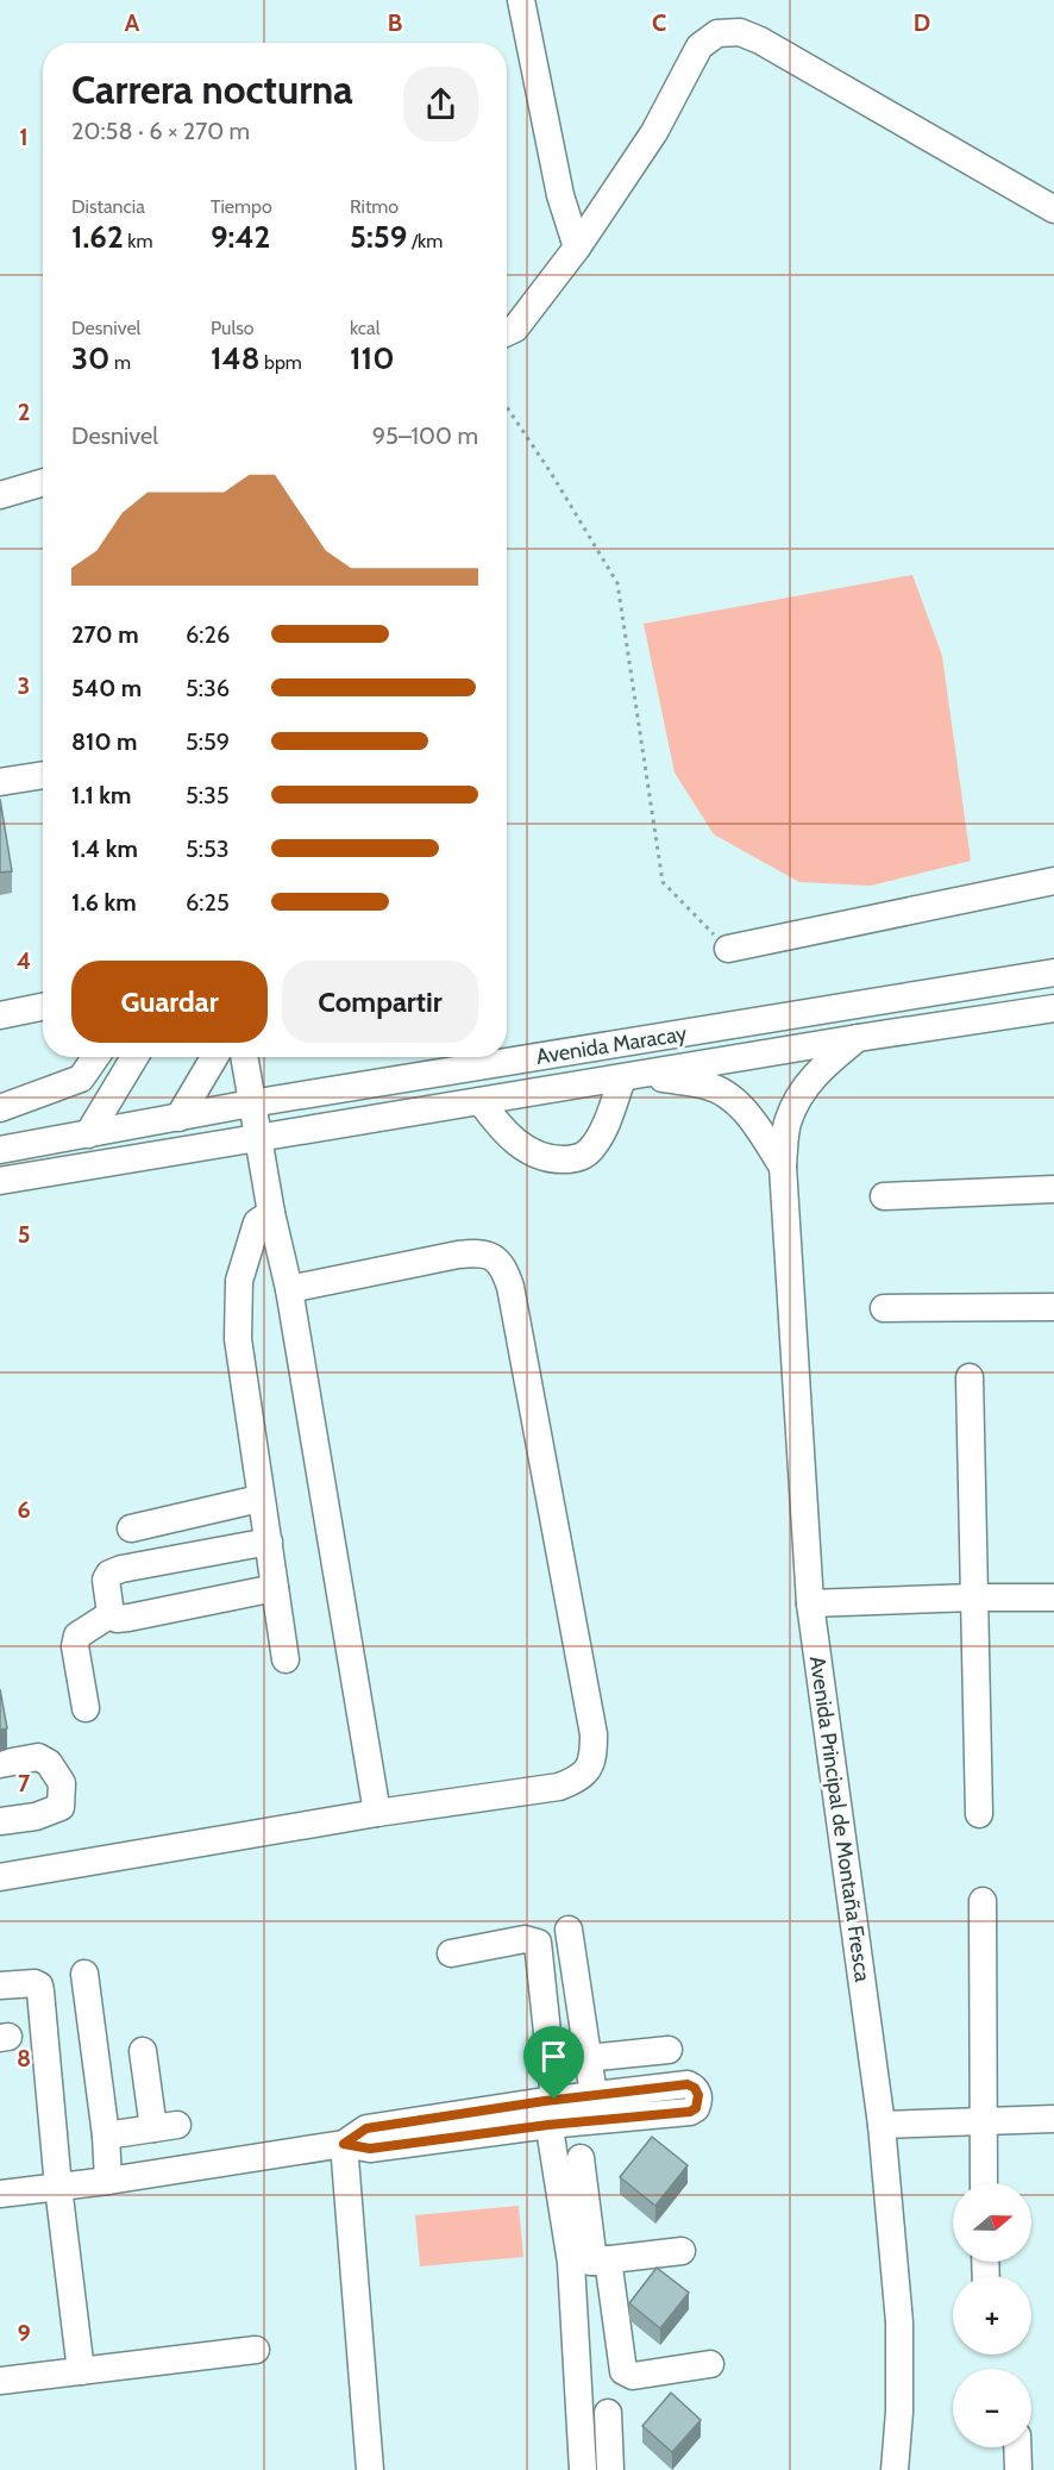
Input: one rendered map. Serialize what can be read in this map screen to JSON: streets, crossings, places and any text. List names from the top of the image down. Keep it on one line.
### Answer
{"streets":{"street":["Avenida Maracay","Avenida Principal de Montaña Fresca"]},"crossings":[["Avenida Maracay","Avenida Principal de Montaña Fresca"]],"north":"right","page":{"heading":["Carrera nocturna","20:58 · 6 × 270 m"],"stats":[["Distancia","1.62 km"],["Tiempo","9:42"],["Ritmo","5:59 /km"],["Desnivel","30 m"],["Pulso","148 bpm"],["kcal","110"]],"chart":["Desnivel","95–100 m"],"list":[{"name":"270 m","note":"6:26"},{"name":"540 m","note":"5:36"},{"name":"810 m","note":"5:59"},{"name":"1.1 km","note":"5:35"},{"name":"1.4 km","note":"5:53"},{"name":"1.6 km","note":"6:25"}],"buttons":["Guardar","Compartir"],"map_buttons":["+","−"]},"grid":{"columns":["A","B","C","D"],"rows":["1","2","3","4","5","6","7","8","9"]}}
